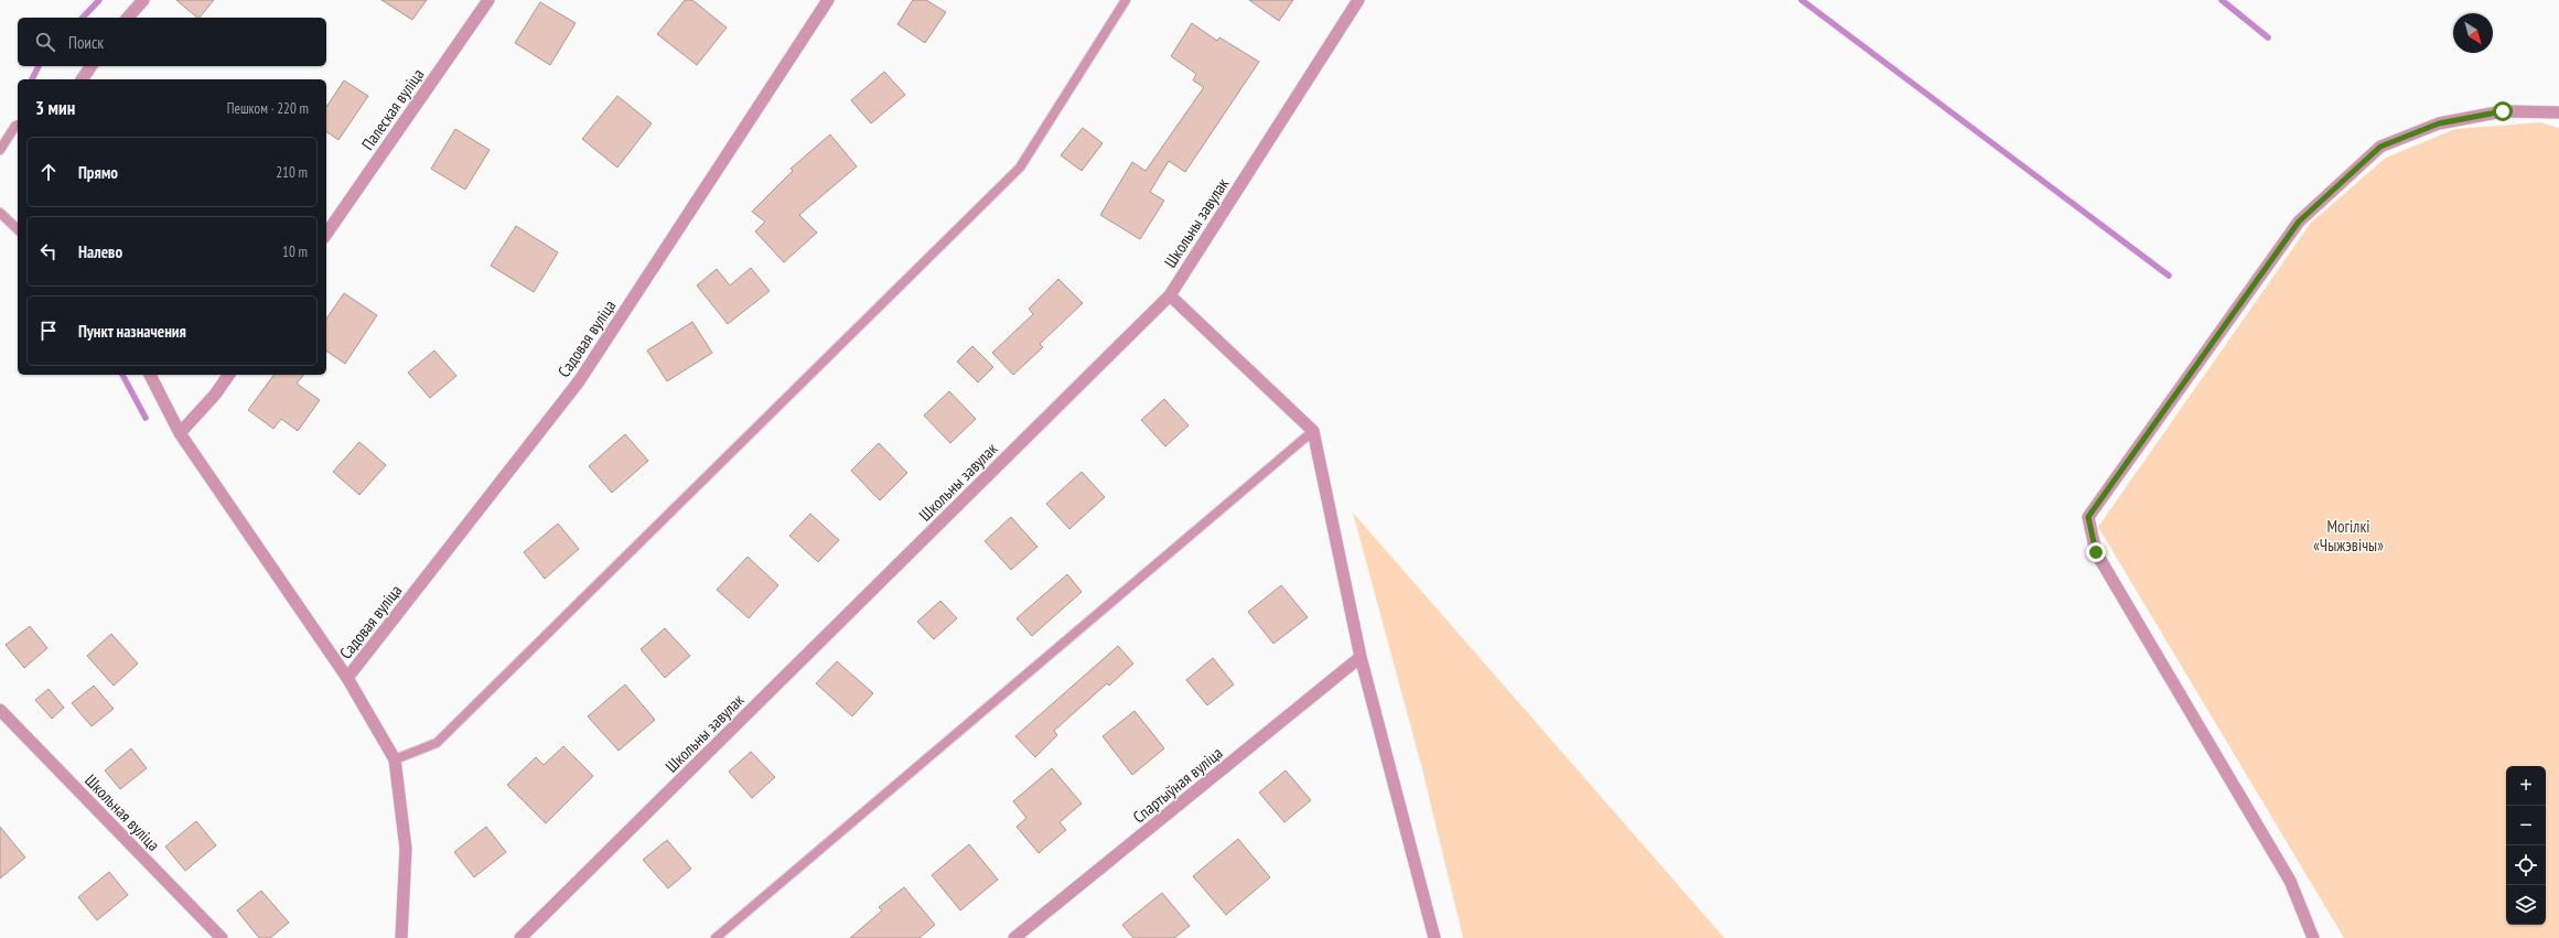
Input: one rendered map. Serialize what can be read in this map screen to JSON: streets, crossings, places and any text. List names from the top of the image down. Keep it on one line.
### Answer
{"streets":{"street":["Палеская вуліца","Школьны завулак","Садовая вуліца","Спартыўная вуліца","Школьная вуліца"]},"parks":["Могілкі «Чыжэвічы»"],"north":"bottom right","page":{"search":"Поиск","heading":["3 мин","Пешком · 220 m"],"list":[["Прямо","210 m"],["Налево","10 m"],"Пункт назначения"],"map_buttons":["+","−"]}}
